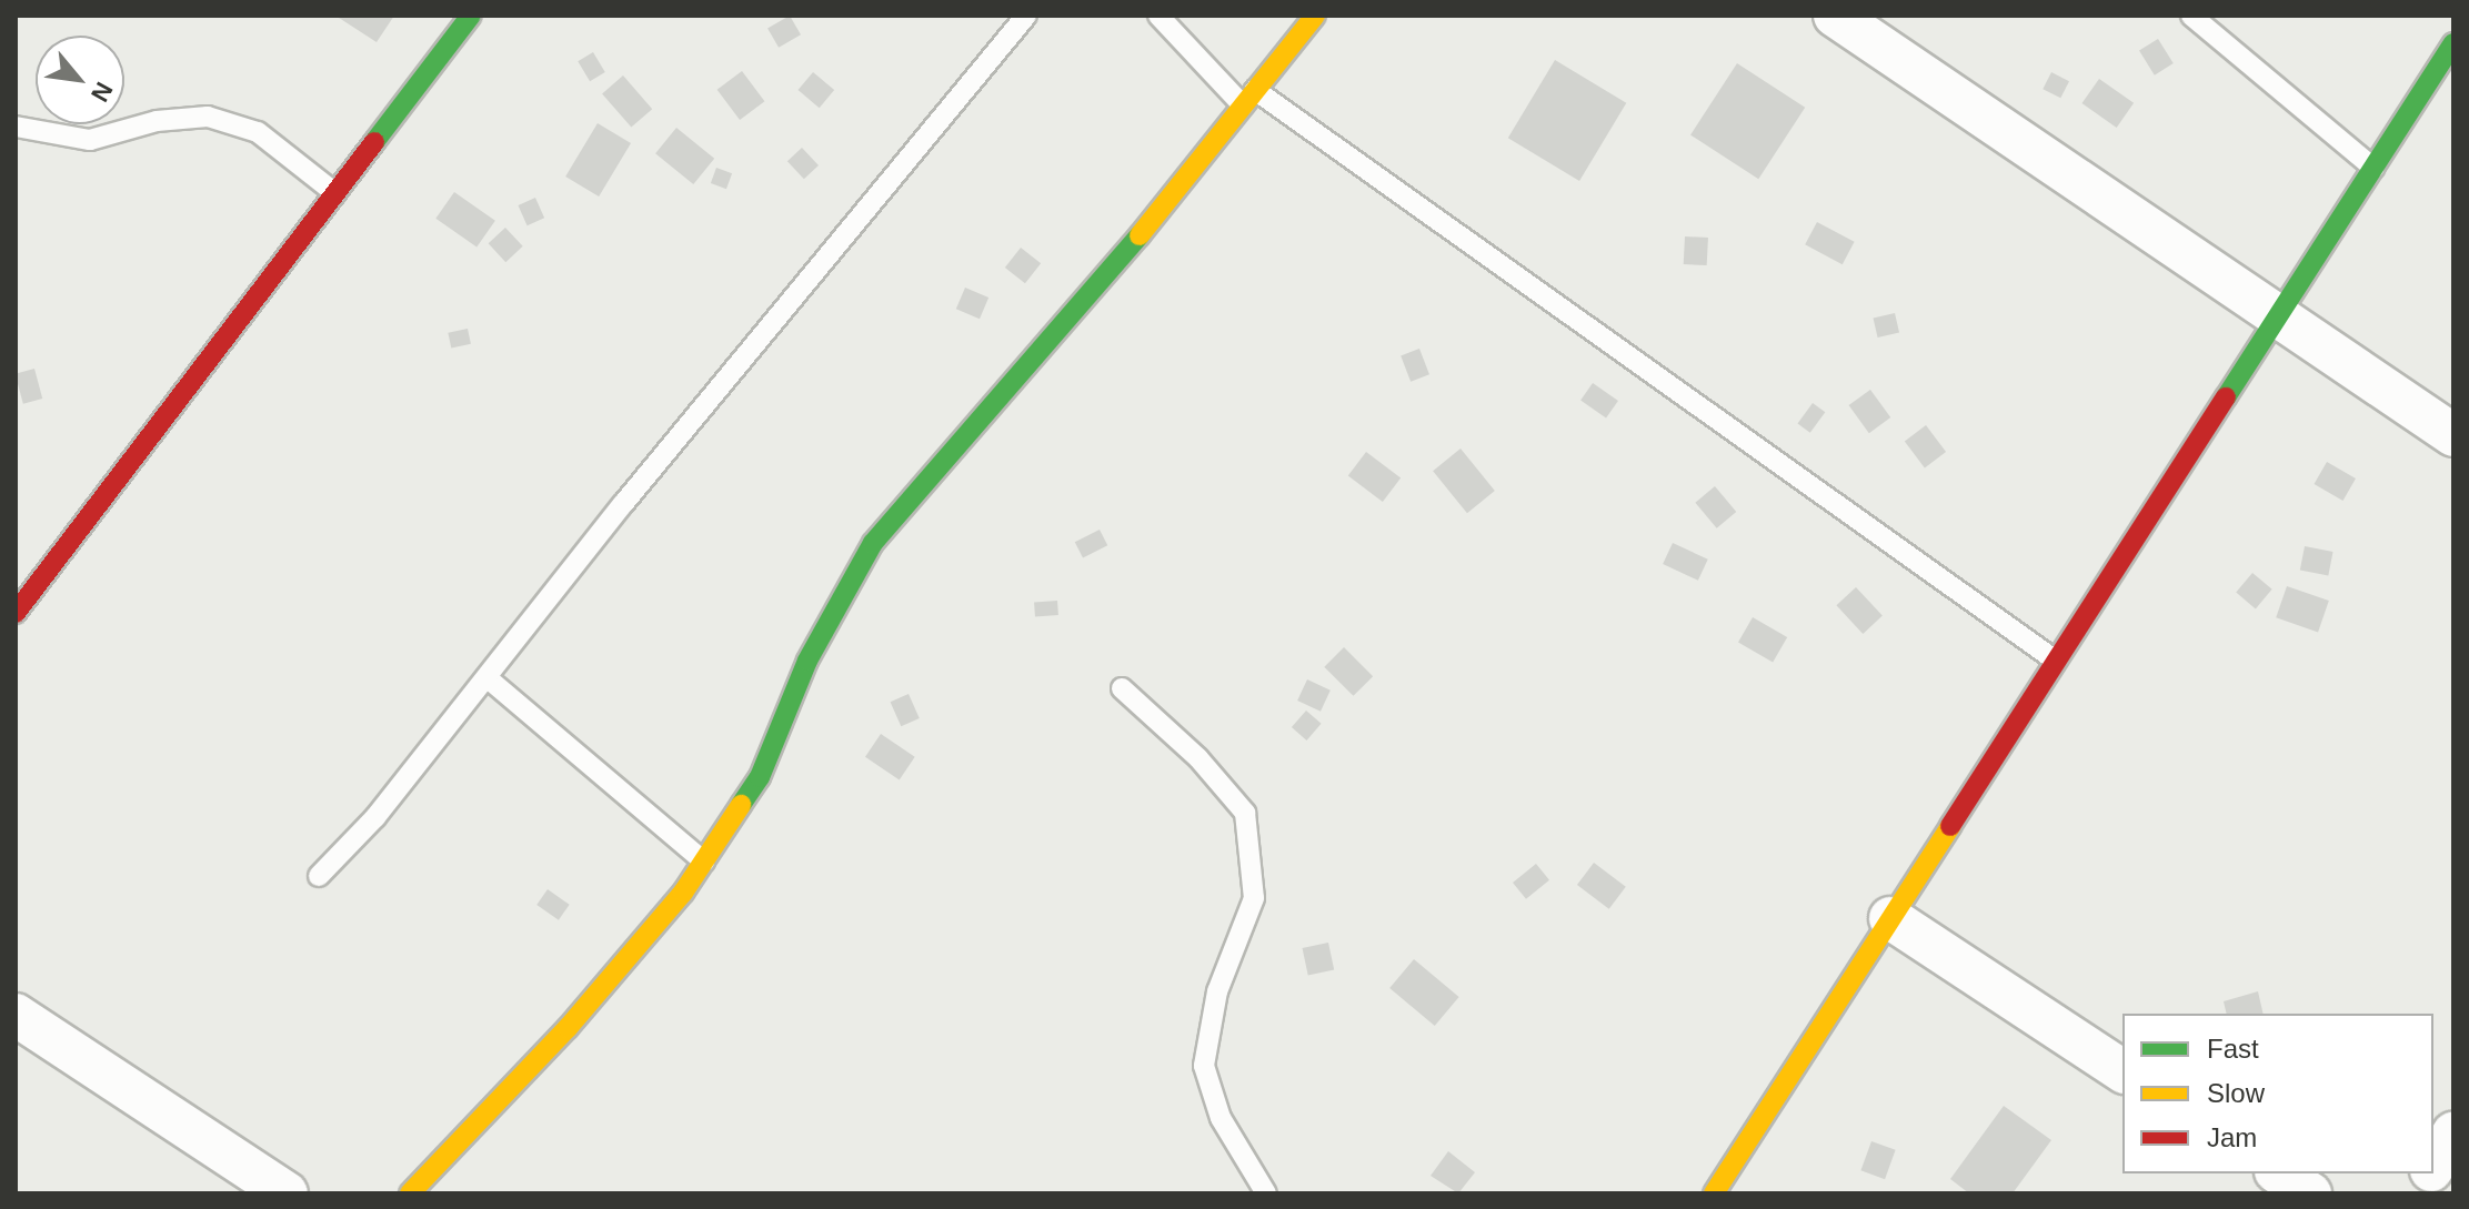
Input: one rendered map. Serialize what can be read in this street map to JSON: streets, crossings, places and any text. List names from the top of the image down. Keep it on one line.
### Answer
{"legend":["Fast","Slow","Jam"],"north":"bottom right"}
